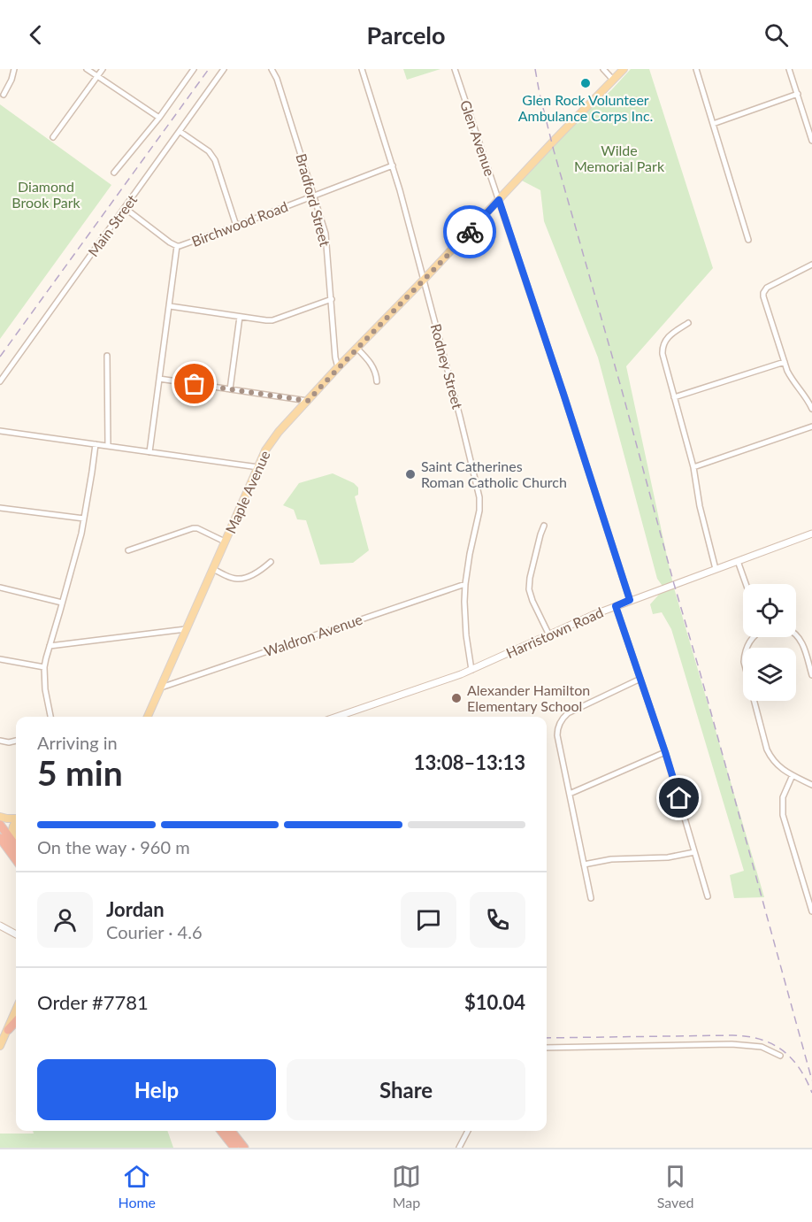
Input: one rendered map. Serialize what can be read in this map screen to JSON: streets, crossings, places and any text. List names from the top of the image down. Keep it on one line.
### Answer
{"streets":{"main road":["Maple Avenue"],"street":["Glen Avenue","Bradford Street","Birchwood Road","Main Street","Rodney Street","Harristown Road","Waldron Avenue"]},"crossings":[["Glen Avenue","Maple Avenue"],["Glen Avenue","Harristown Road"],["Bradford Street","Birchwood Road"],["Bradford Street","Maple Avenue"],["Birchwood Road","Main Street"],["Birchwood Road","Rodney Street"],["Rodney Street","Maple Avenue"],["Rodney Street","Harristown Road"],["Rodney Street","Waldron Avenue"],["Maple Avenue","Waldron Avenue"]],"parks":["Wilde Memorial Park","Diamond Brook Park"],"places":["Glen Rock Volunteer Ambulance Corps Inc.","Saint Catherines Roman Catholic Church","Alexander Hamilton Elementary School"],"page":{"header":"Parcelo","heading":["5 min","Arriving in","13:08–13:13"],"panel":["Jordan","Courier · 4.6","Order #7781","$10.04"],"bar":"On the way · 960 m","buttons":["Help","Share"],"tabs":["Home","Map","Saved"]}}
